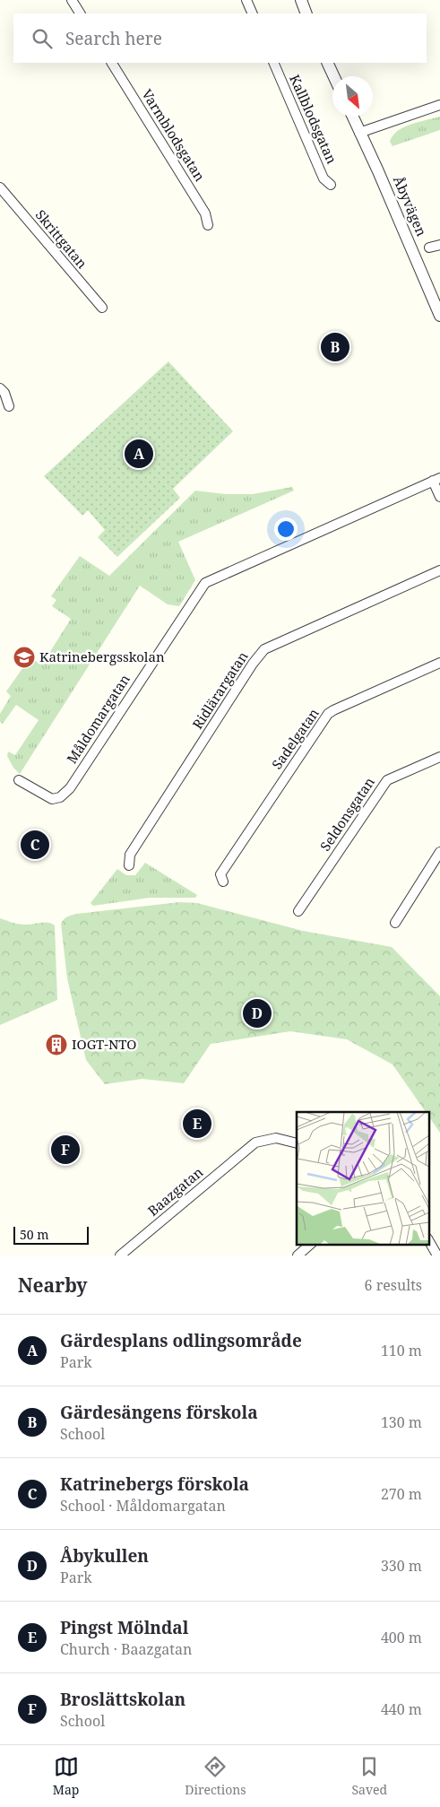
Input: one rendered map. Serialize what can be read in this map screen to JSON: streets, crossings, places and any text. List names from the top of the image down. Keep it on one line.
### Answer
{"streets":{"street":["Kallblodsgatan","Varmblodsgatan","Åbyvägen","Skrittgatan","Ridlärargatan","Måldomargatan","Sadelgatan","Seldonsgatan","Baazgatan"]},"places":{"school or university":["Katrinebergsskolan"],"building":["IOGT-NTO"]},"scale_bar":"50 m","north":"bottom right","page":{"search":"Search here","pins":["B","A","C","D","E","F"],"scale":"50 m","heading":["Nearby","6 results"],"list":[{"mark":"A","name":"Gärdesplans odlingsområde","note":"Park","value":"110 m"},{"mark":"B","name":"Gärdesängens förskola","note":"School","value":"130 m"},{"mark":"C","name":"Katrinebergs förskola","note":"School · Måldomargatan","value":"270 m"},{"mark":"D","name":"Åbykullen","note":"Park","value":"330 m"},{"mark":"E","name":"Pingst Mölndal","note":"Church · Baazgatan","value":"400 m"},{"mark":"F","name":"Broslättskolan","note":"School","value":"440 m"}],"nav":["Map","Directions","Saved"]}}
